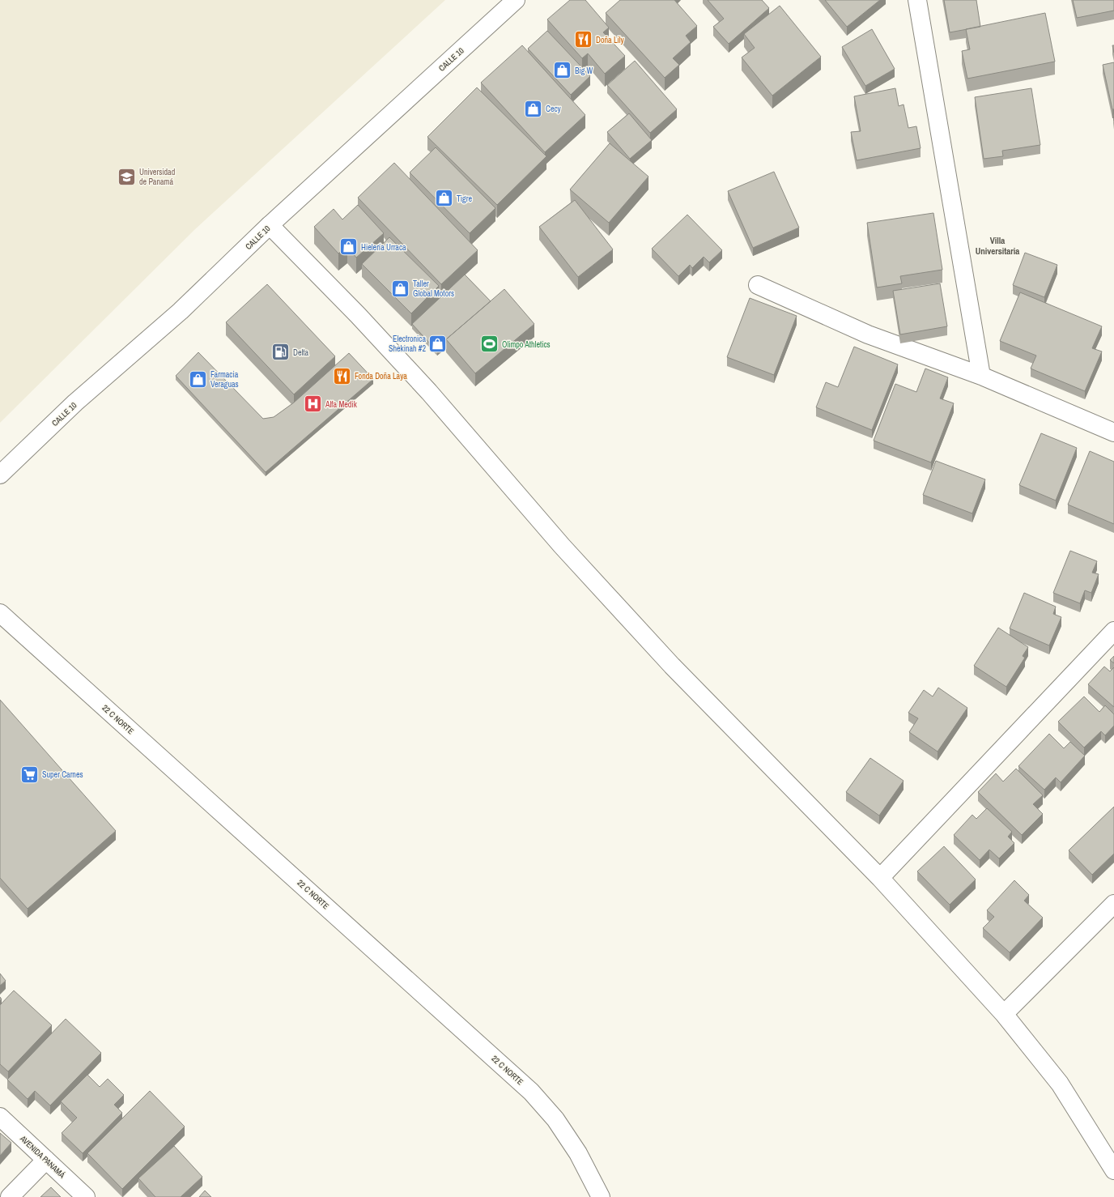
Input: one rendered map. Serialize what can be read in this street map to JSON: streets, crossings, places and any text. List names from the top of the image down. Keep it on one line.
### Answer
{"streets":{"street":["CALLE 10","22 C NORTE","AVENIDA PANAMÁ"]},"districts":["Villa Universitaria"],"places":{"restaurant":["Doña Lily","Fonda Doña Laya"],"shop":["Big W","Cecy","Tigre","Hielería Urraca","Taller Global Motors","Electronica Shekinah #2","Farmacia Veraguas"],"school or university":["Universidad de Panamá"],"sports":["Olimpo Athletics"],"fuel station":["Delta"],"hospital":["Alfa Medik"],"supermarket":["Super Carnes"]}}
